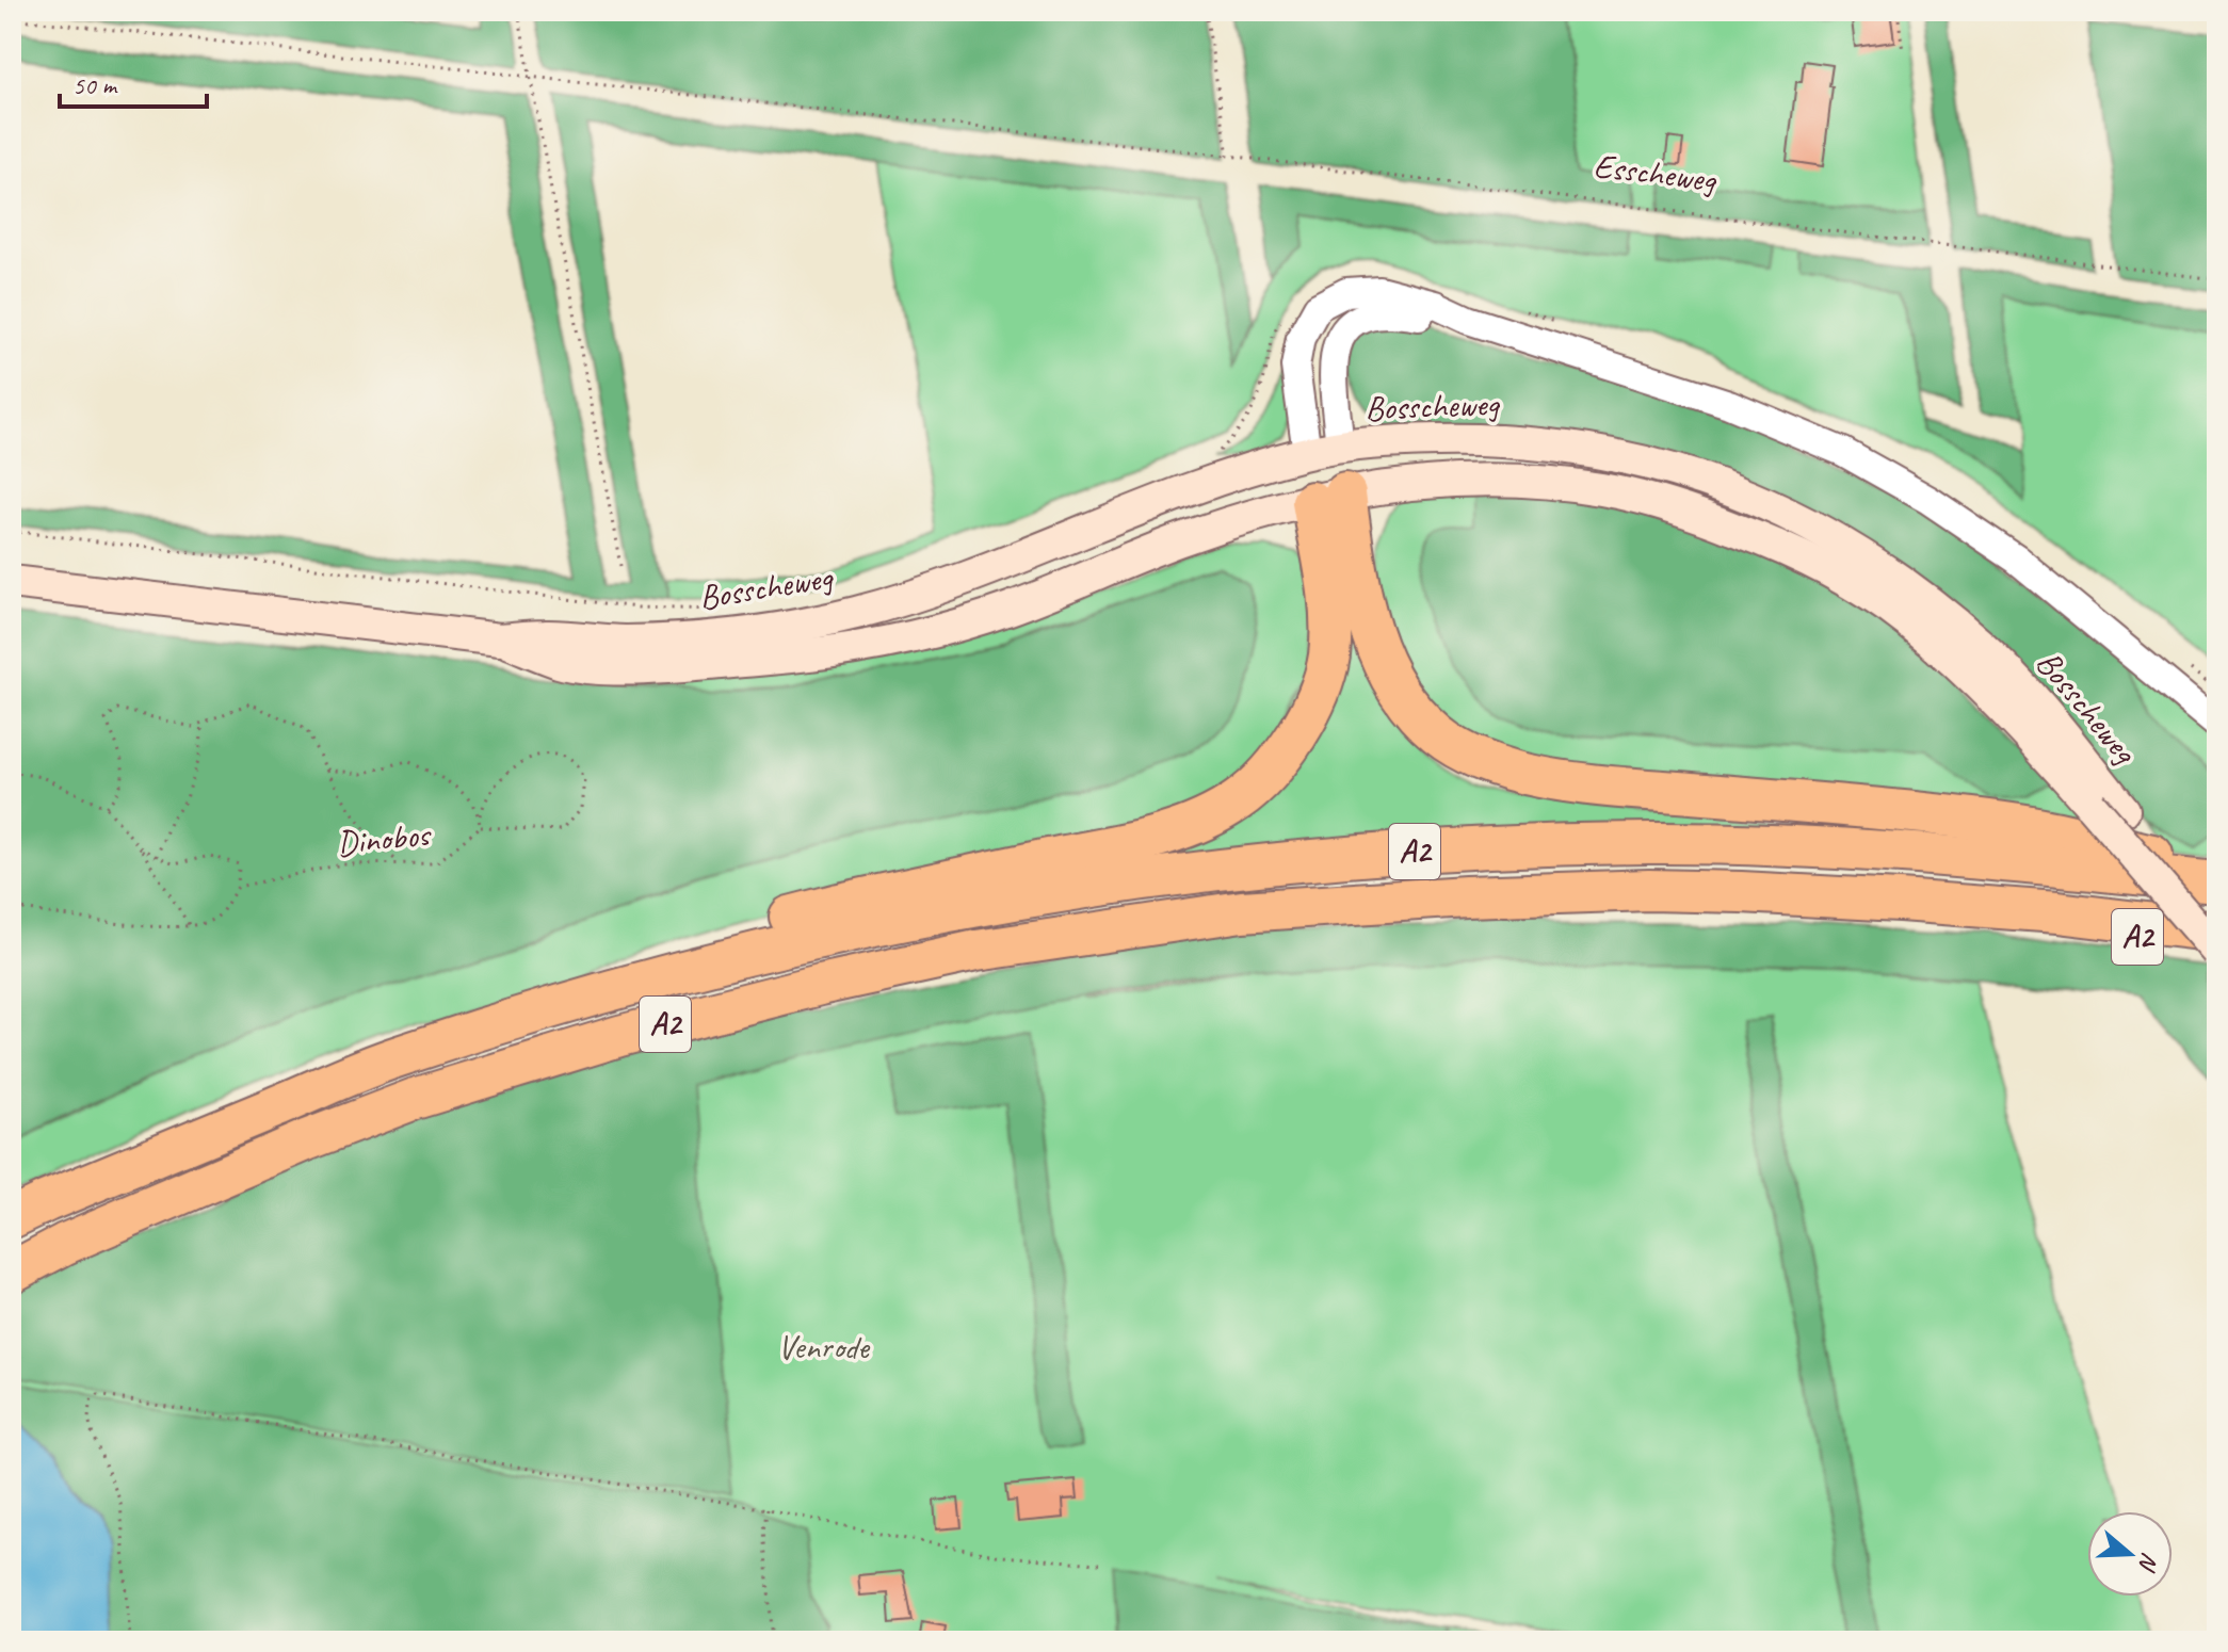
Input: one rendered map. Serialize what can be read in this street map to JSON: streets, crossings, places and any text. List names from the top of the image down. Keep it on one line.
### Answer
{"streets":{"highway":["A2"],"main road":["Bosscheweg"],"path":["Esscheweg","Dinobos"]},"crossings":[["Bosscheweg","A2"]],"parks":["Venrode"],"scale_bar":"50 m","north":"right"}
